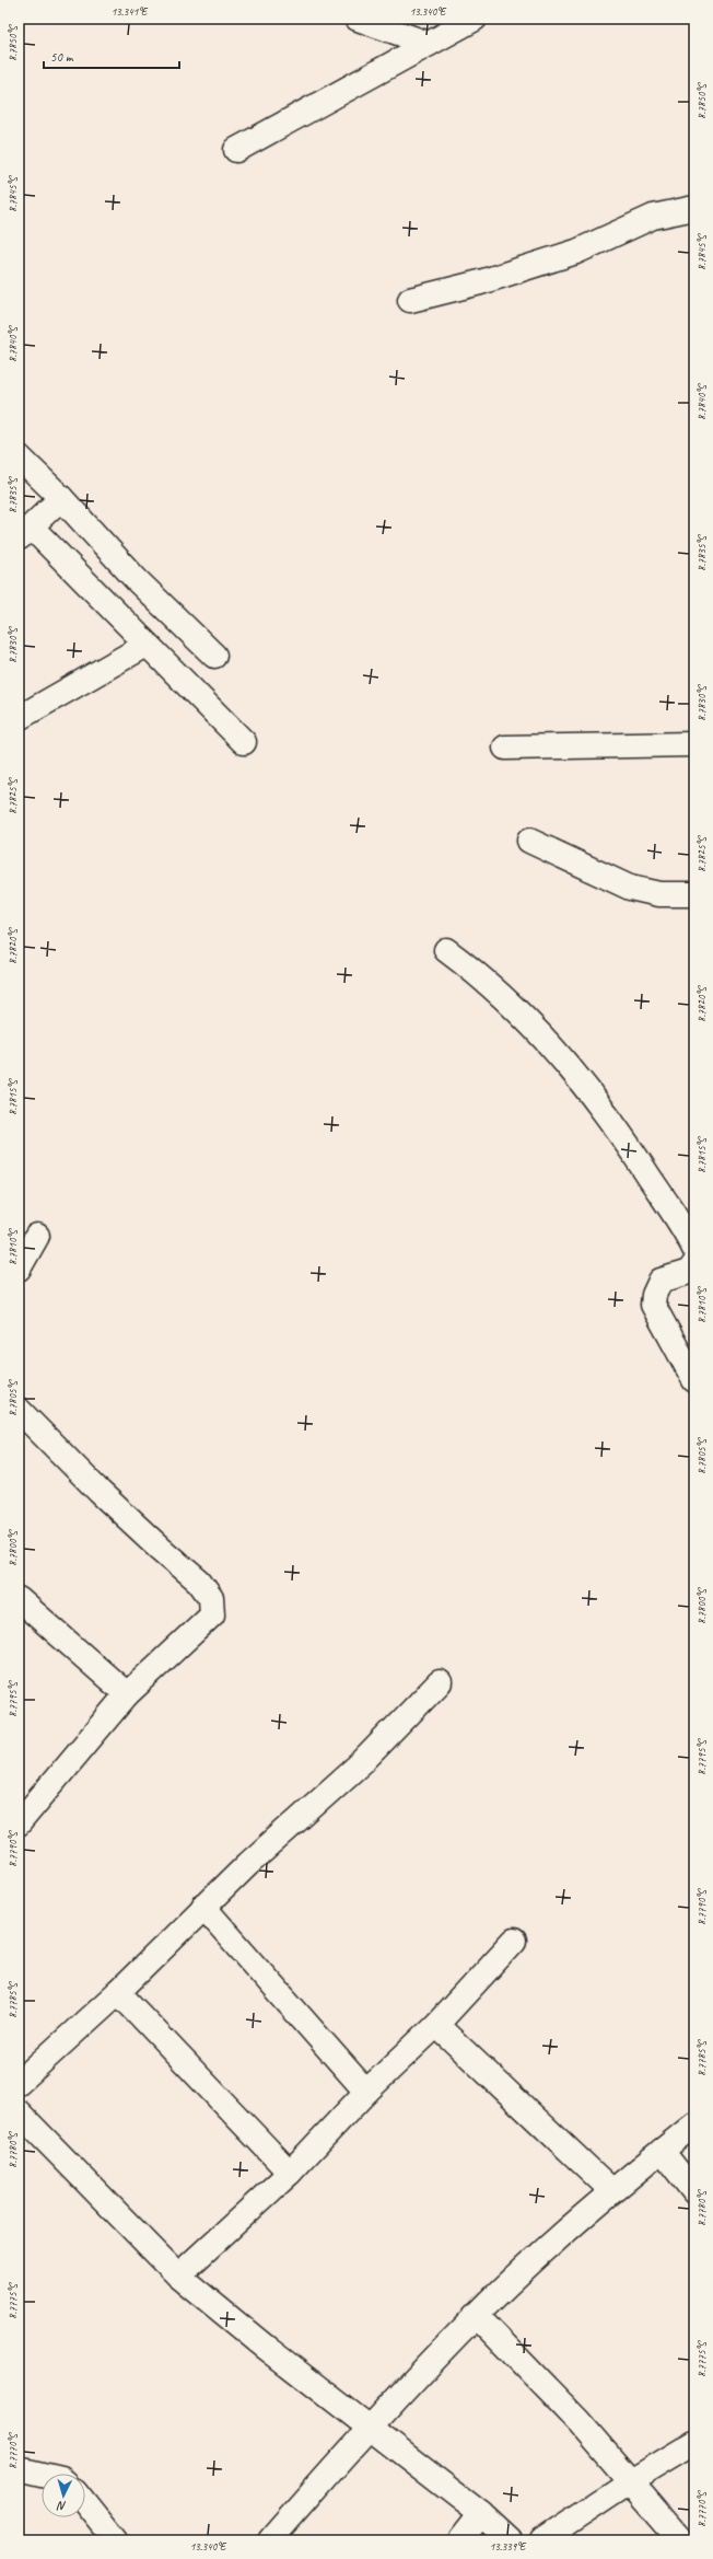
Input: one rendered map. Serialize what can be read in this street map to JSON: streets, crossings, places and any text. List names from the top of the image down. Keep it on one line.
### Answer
{"scale_bar":"50 m","north":"bottom","coordinates":["13.341°E","13.340°E","8.7850°S","8.7845°S","8.7840°S","8.7835°S","8.7830°S","8.7825°S","8.7820°S","8.7815°S","8.7810°S","8.7805°S","8.7800°S","8.7795°S","8.7790°S","8.7785°S","8.7780°S","8.7775°S","8.7770°S","13.339°E"]}
